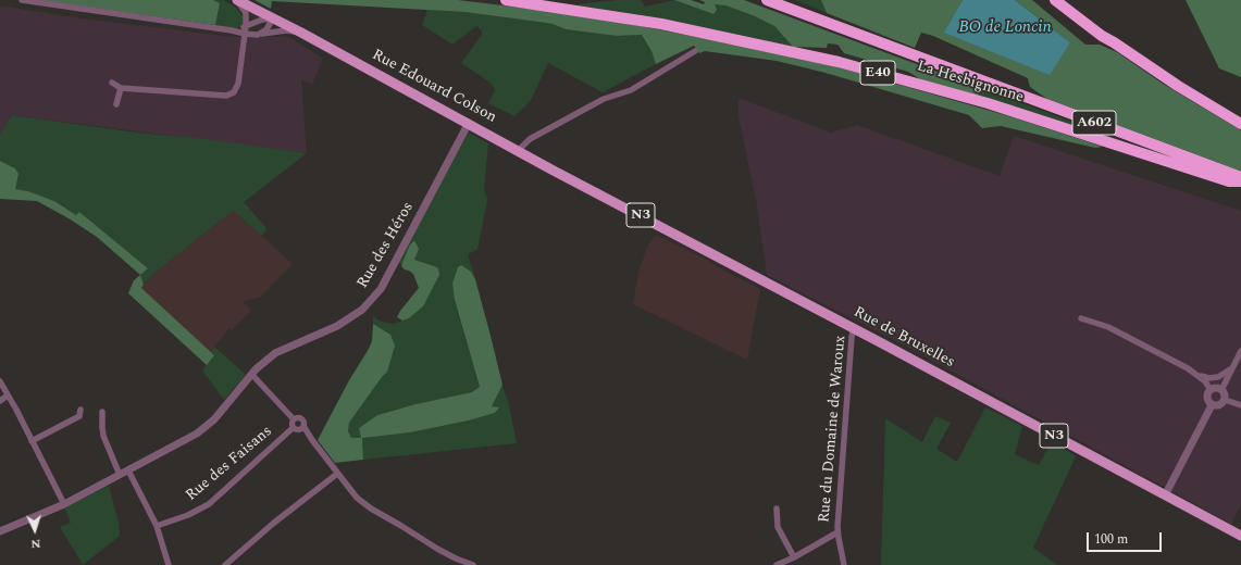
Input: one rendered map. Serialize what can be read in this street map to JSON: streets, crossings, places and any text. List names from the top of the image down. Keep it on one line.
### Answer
{"streets":{"highway":["E40","La Hesbignonne","A602"],"main road":["Rue Edouard Colson","N3","Rue de Bruxelles"],"street":["Rue des Héros","Rue du Domaine de Waroux","Rue des Faisans"]},"crossings":[["Rue Edouard Colson","Rue des Héros"],["Rue Edouard Colson","Rue de Bruxelles"],["Rue de Bruxelles","Rue du Domaine de Waroux"]],"water":["BO de Loncin"],"scale_bar":"100 m","north":"bottom"}
